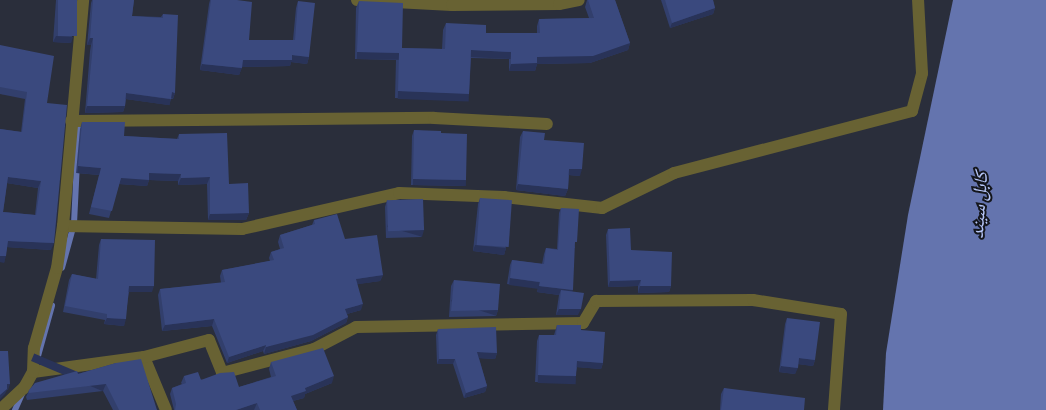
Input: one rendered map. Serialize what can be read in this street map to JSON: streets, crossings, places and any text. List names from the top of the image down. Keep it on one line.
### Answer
{"water":["کابل سيند"]}
